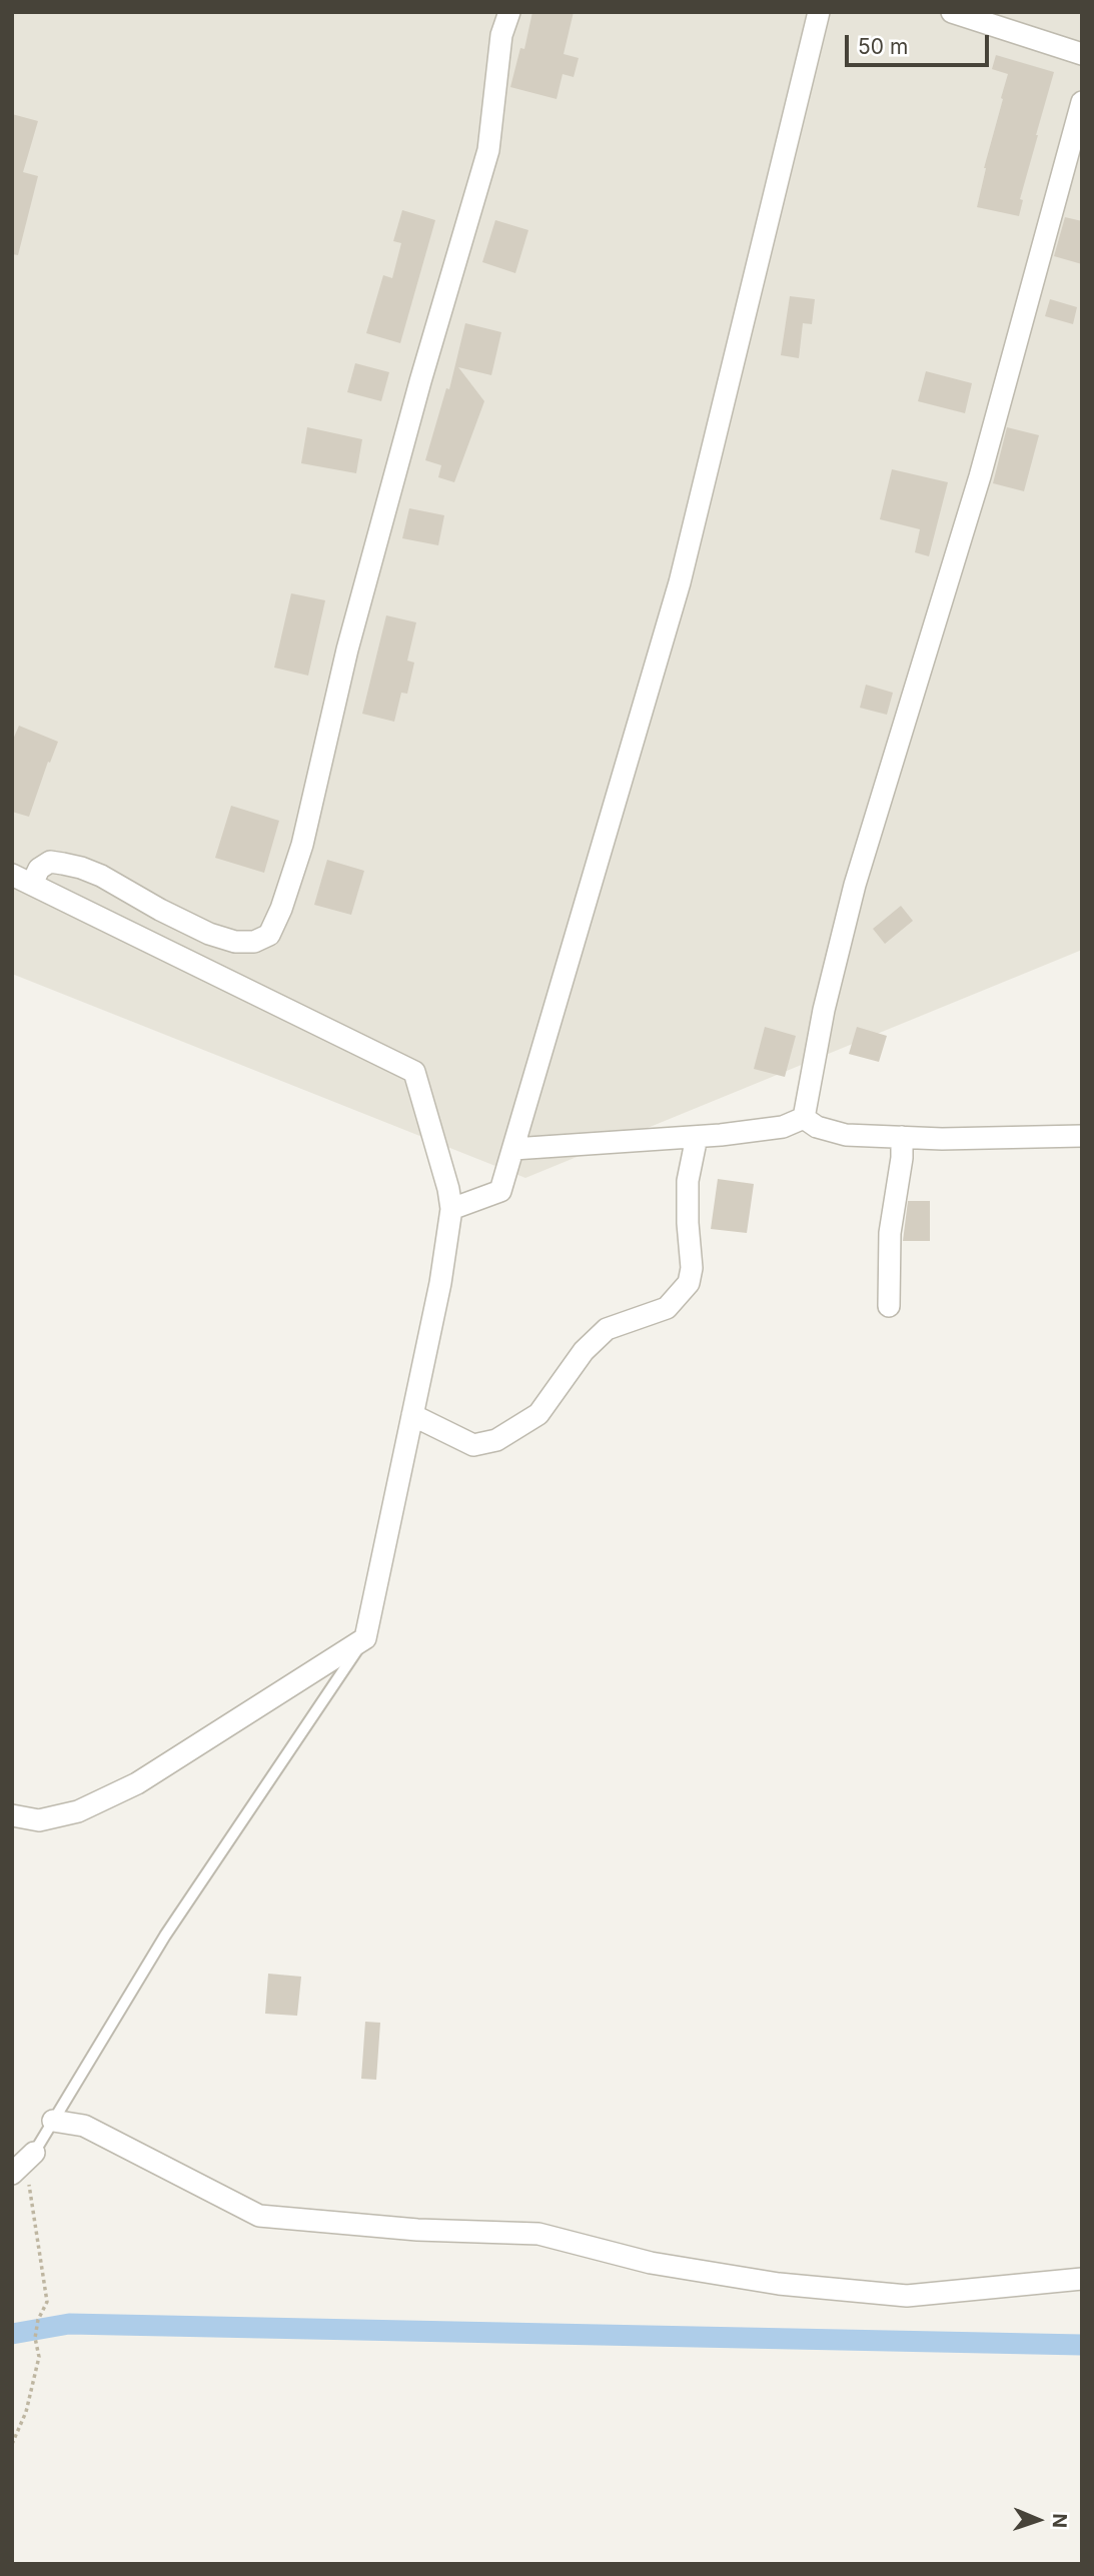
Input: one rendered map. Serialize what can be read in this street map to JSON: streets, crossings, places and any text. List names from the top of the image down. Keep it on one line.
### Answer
{"scale_bar":"50 m","north":"right"}
